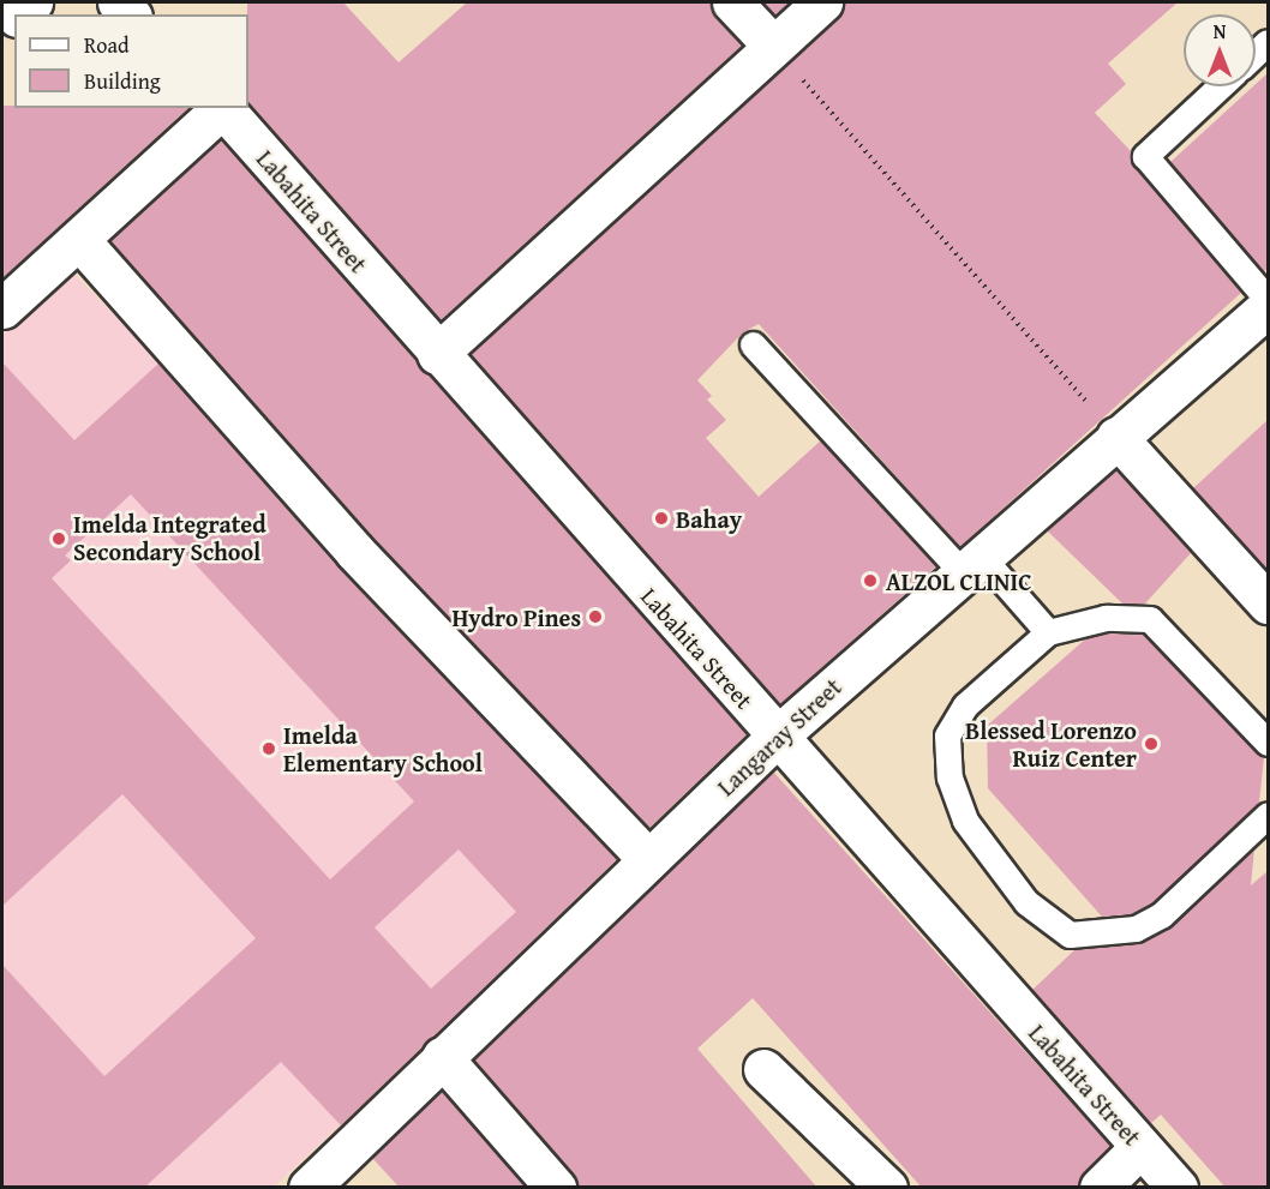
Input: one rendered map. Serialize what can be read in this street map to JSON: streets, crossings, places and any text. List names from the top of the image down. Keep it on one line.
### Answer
{"streets":{"street":["Labahita Street","Langaray Street"]},"crossings":[["Labahita Street","Langaray Street"]],"places":["Bahay","Imelda Integrated Secondary School","ALZOL CLINIC","Hydro Pines","Blessed Lorenzo Ruiz Center","Imelda Elementary School"],"legend":["Road","Building"],"north":"top"}
